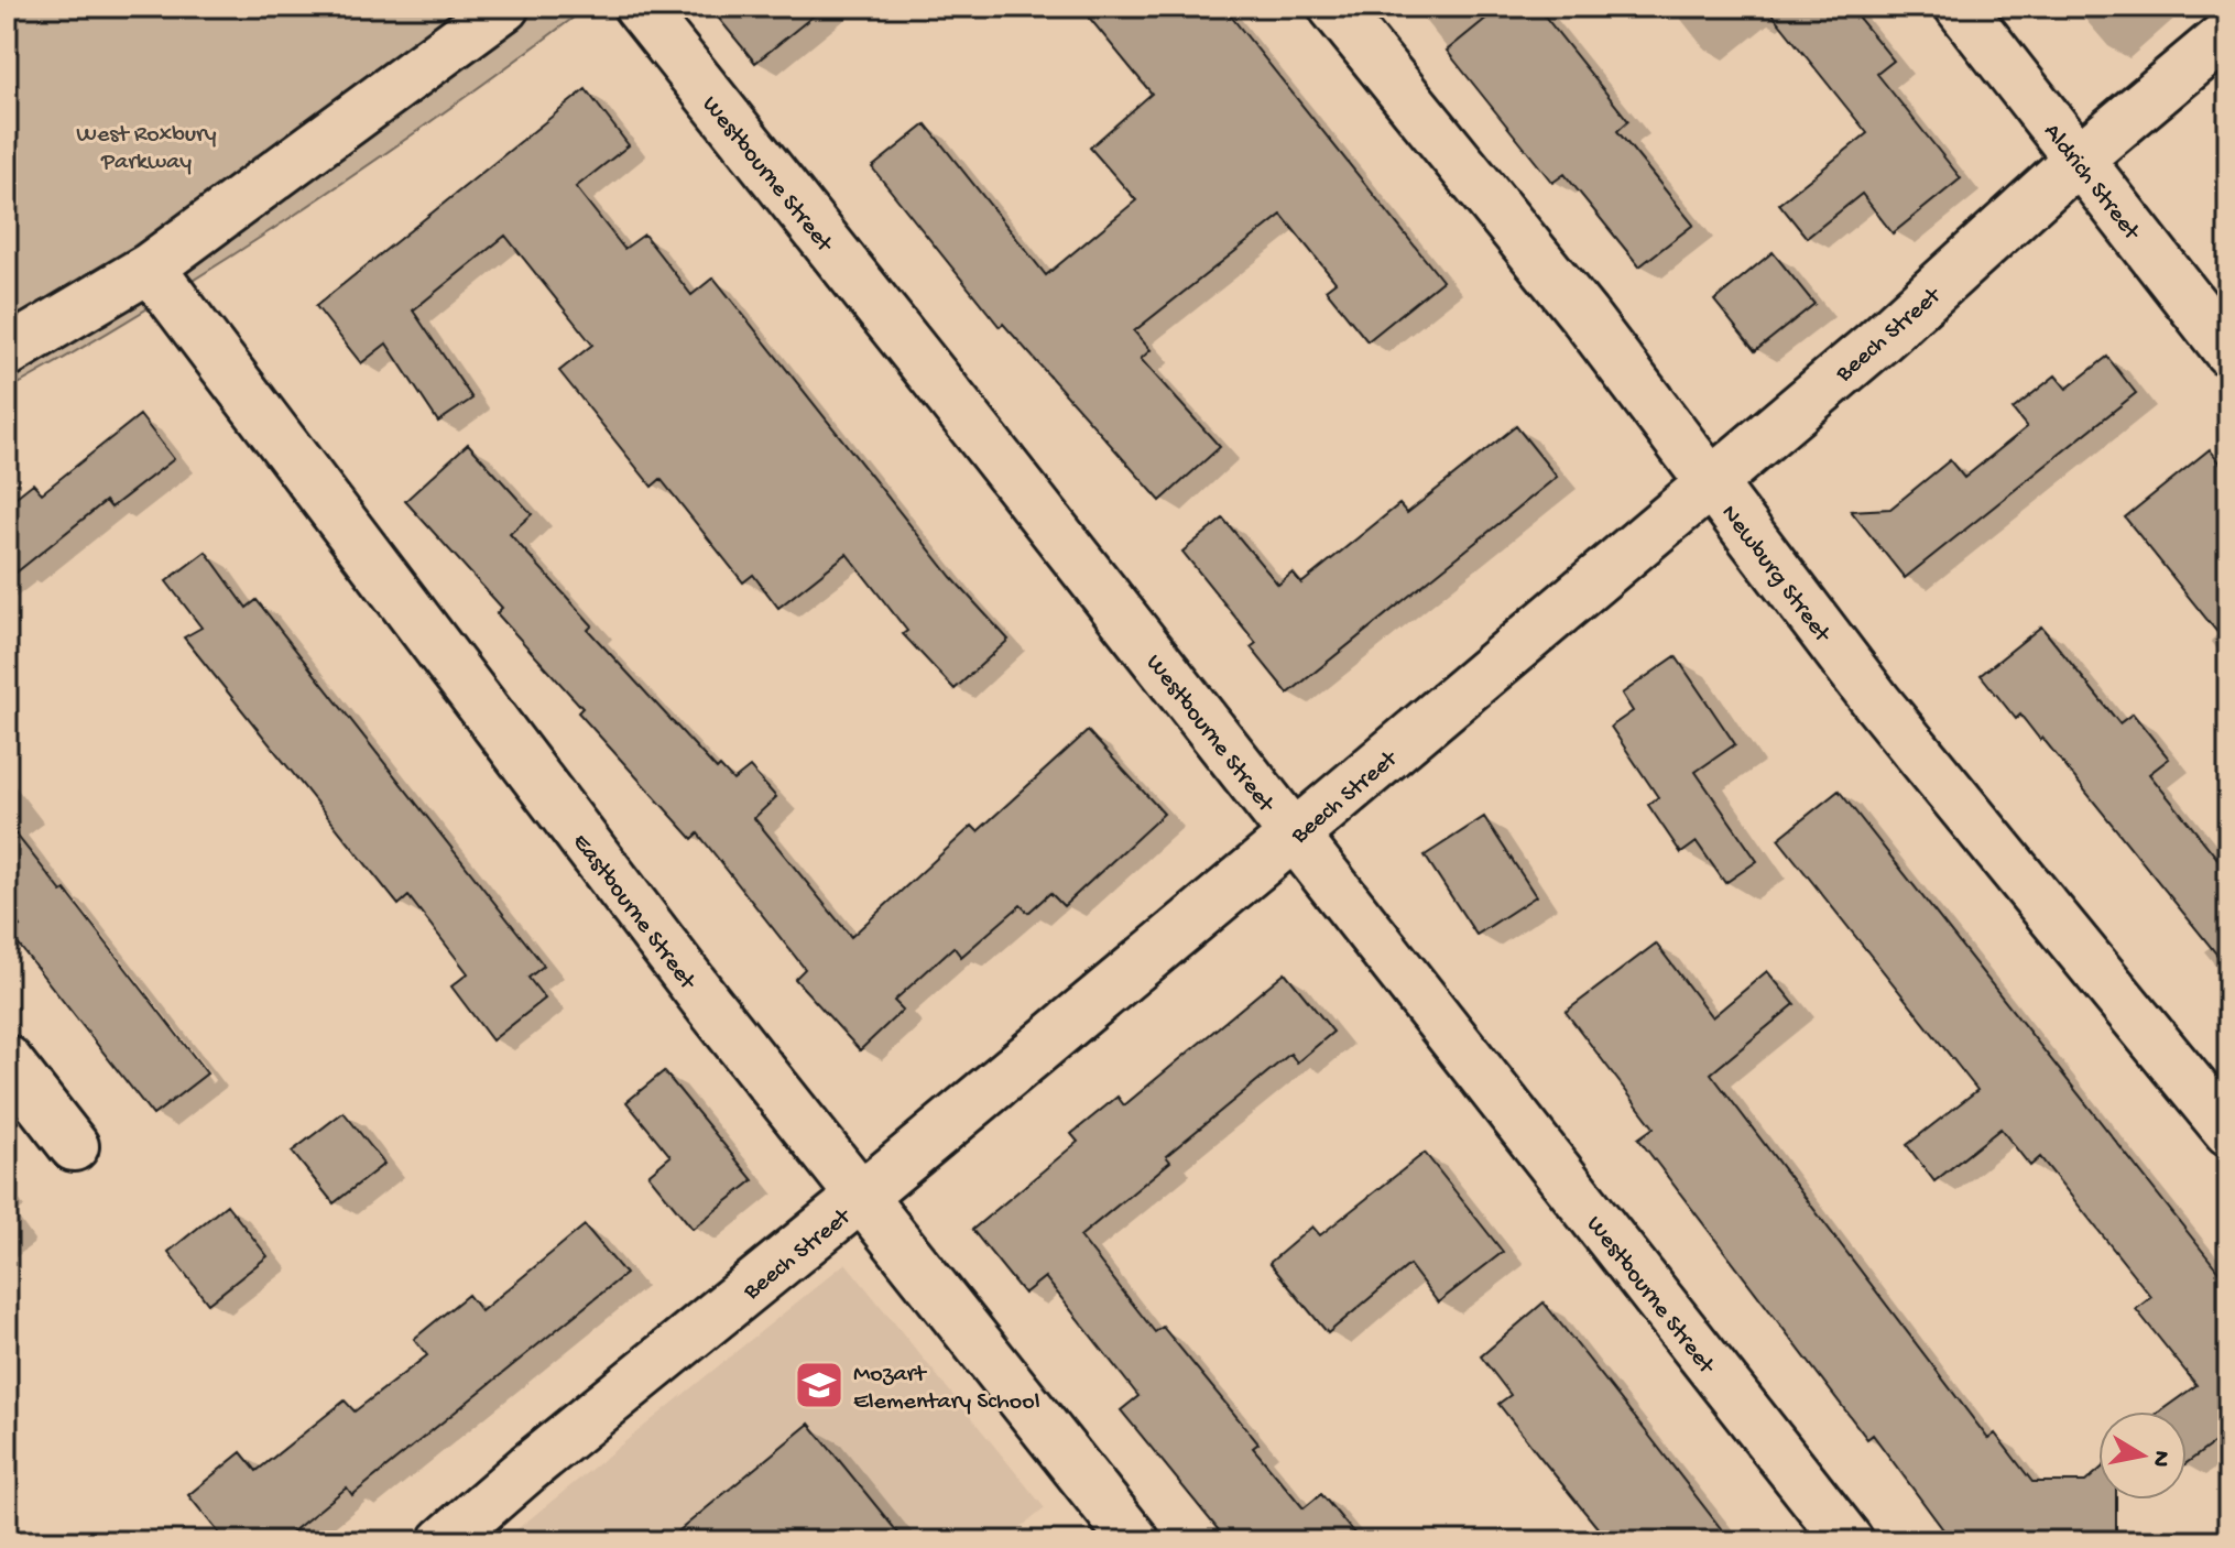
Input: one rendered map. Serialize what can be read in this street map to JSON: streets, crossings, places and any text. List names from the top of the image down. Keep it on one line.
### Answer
{"streets":{"street":["Westbourne Street","Aldrich Street","Beech Street","Newburg Street","Eastbourne Street"]},"crossings":[["Westbourne Street","Beech Street"],["Aldrich Street","Beech Street"],["Beech Street","Newburg Street"],["Beech Street","Eastbourne Street"]],"parks":["West Roxbury Parkway"],"places":{"school or university":["Mozart Elementary School"]},"north":"right"}
